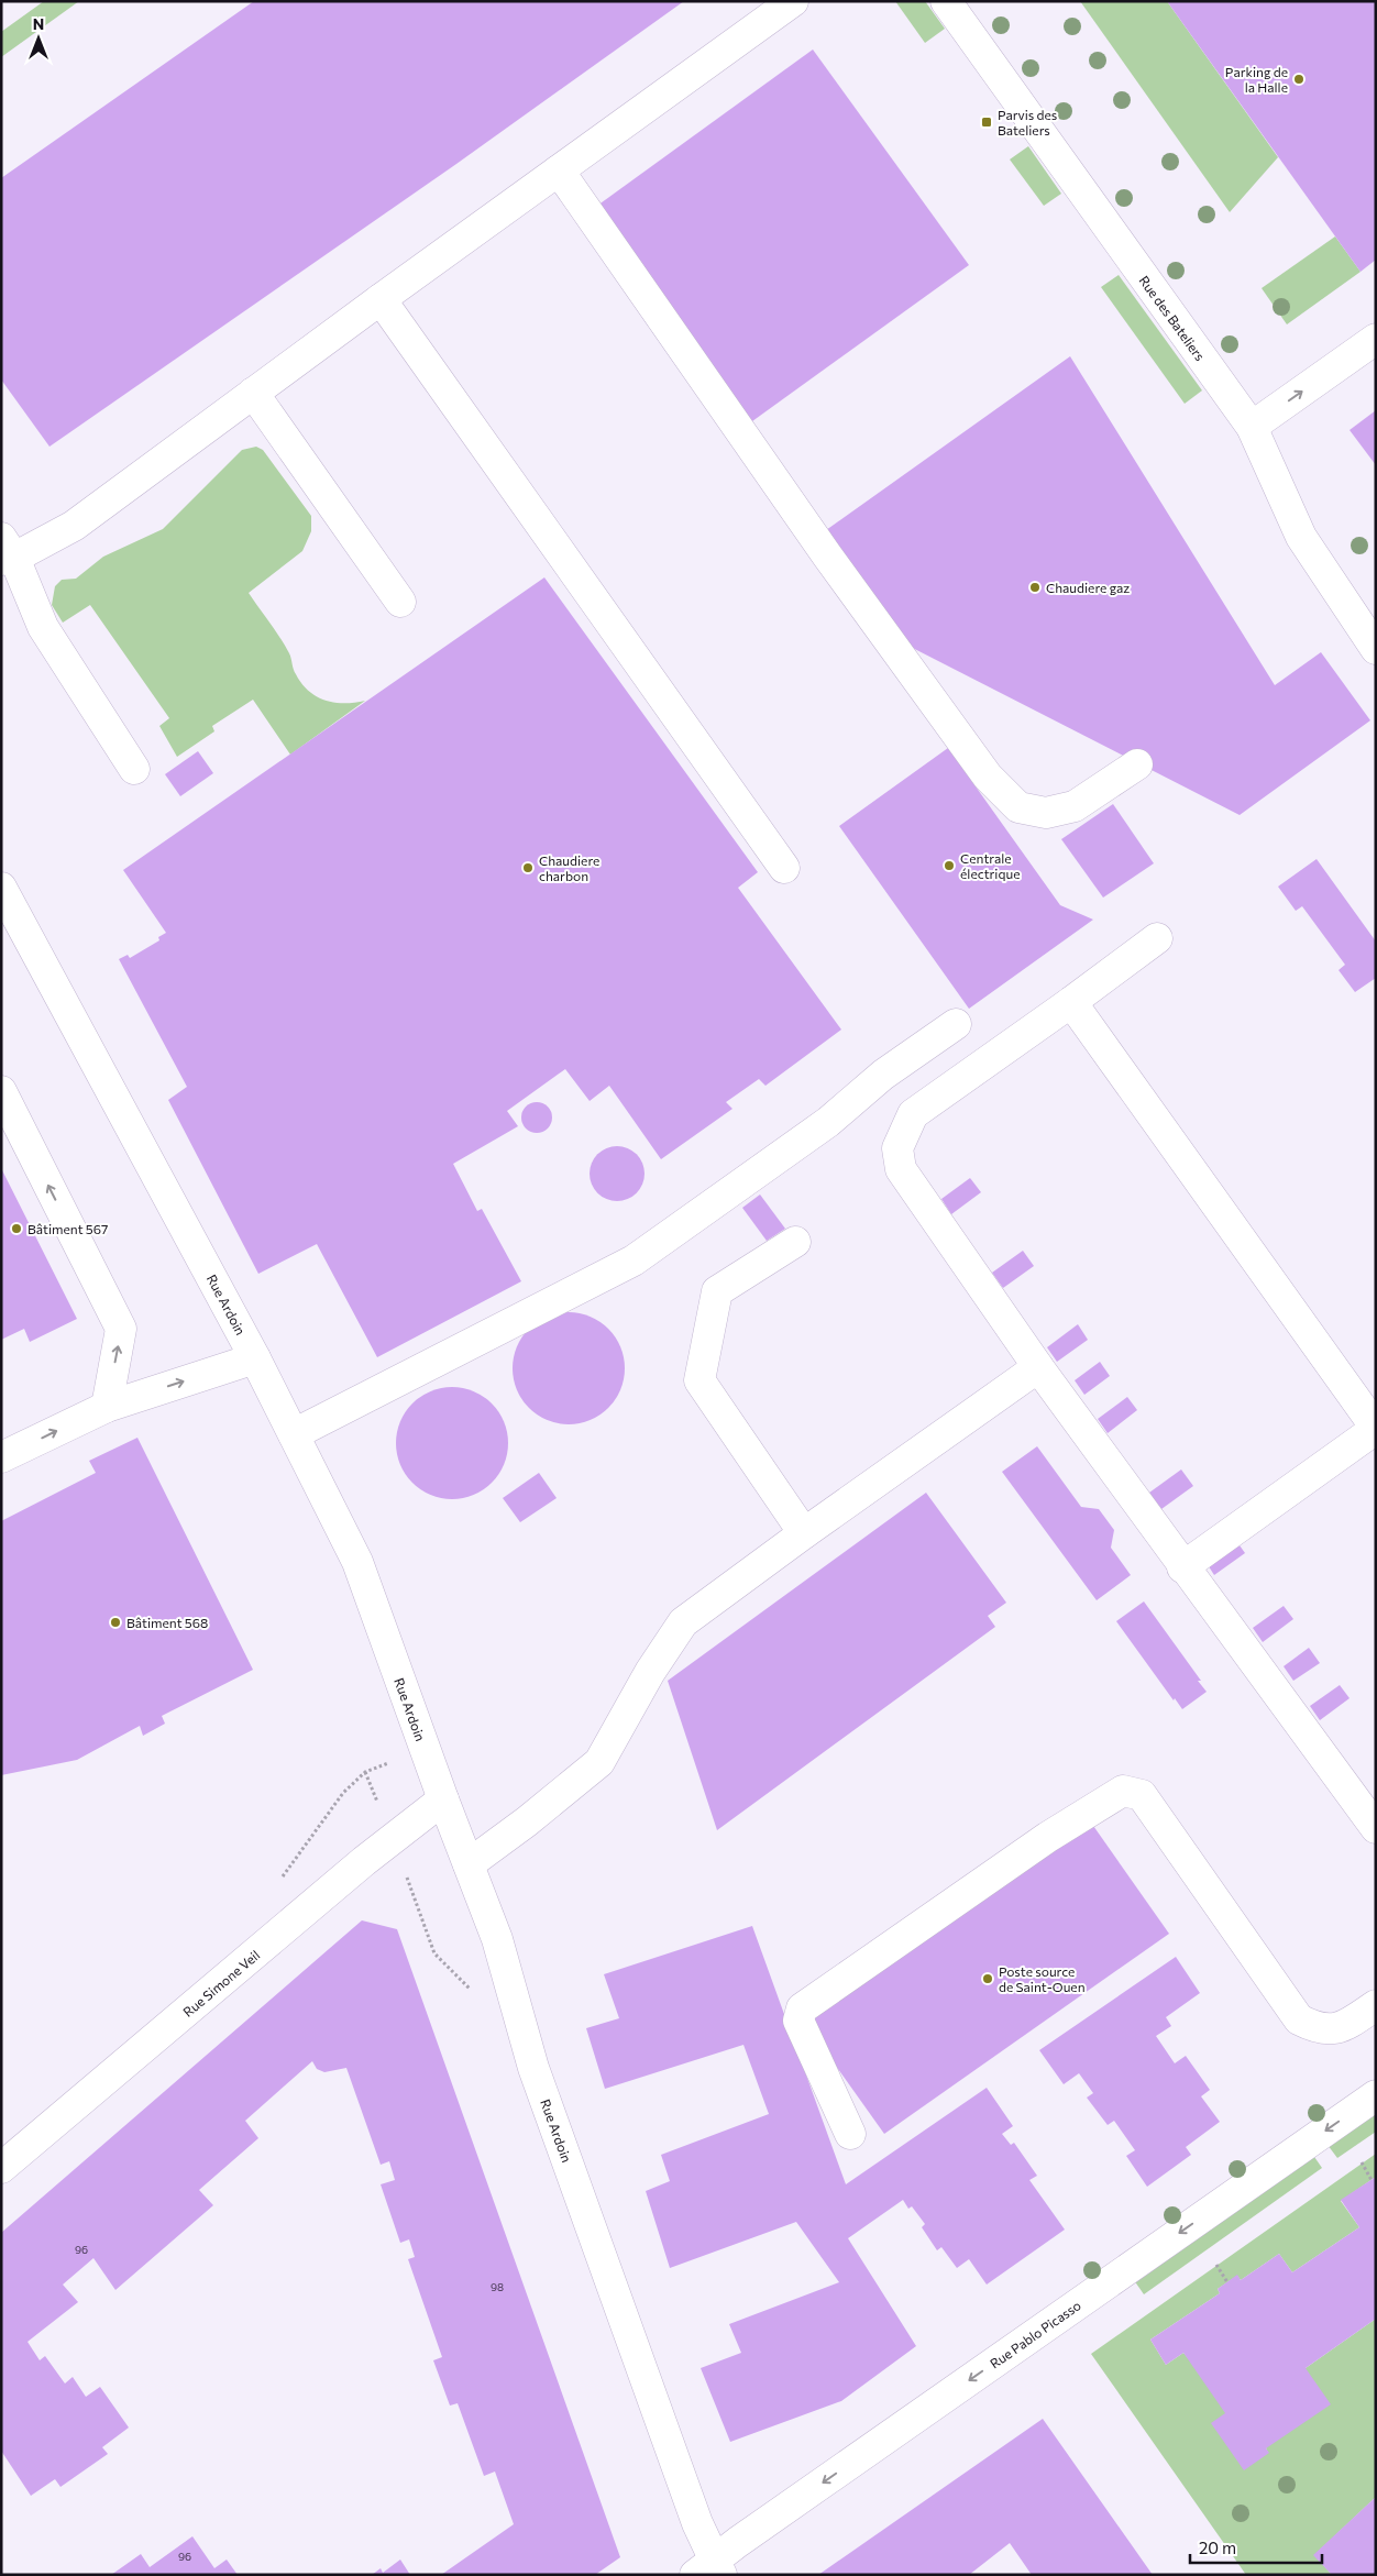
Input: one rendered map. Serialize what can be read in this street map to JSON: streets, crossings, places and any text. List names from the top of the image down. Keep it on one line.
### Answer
{"streets":{"street":["Rue des Bateliers","Rue Ardoin","Rue Simone Veil","Rue Pablo Picasso"]},"crossings":[["Rue Ardoin","Rue Simone Veil"],["Rue Ardoin","Rue Pablo Picasso"]],"one_way":["Rue Pablo Picasso"],"places":{"other":["Parking de la Halle","Chaudiere gaz","Centrale électrique","Chaudiere charbon","Bâtiment 567","Bâtiment 568","Poste source de Saint-Ouen"],"transit":["Parvis des Bateliers"]},"house_numbers":["96","98","96"],"scale_bar":"20 m","north":"top"}
